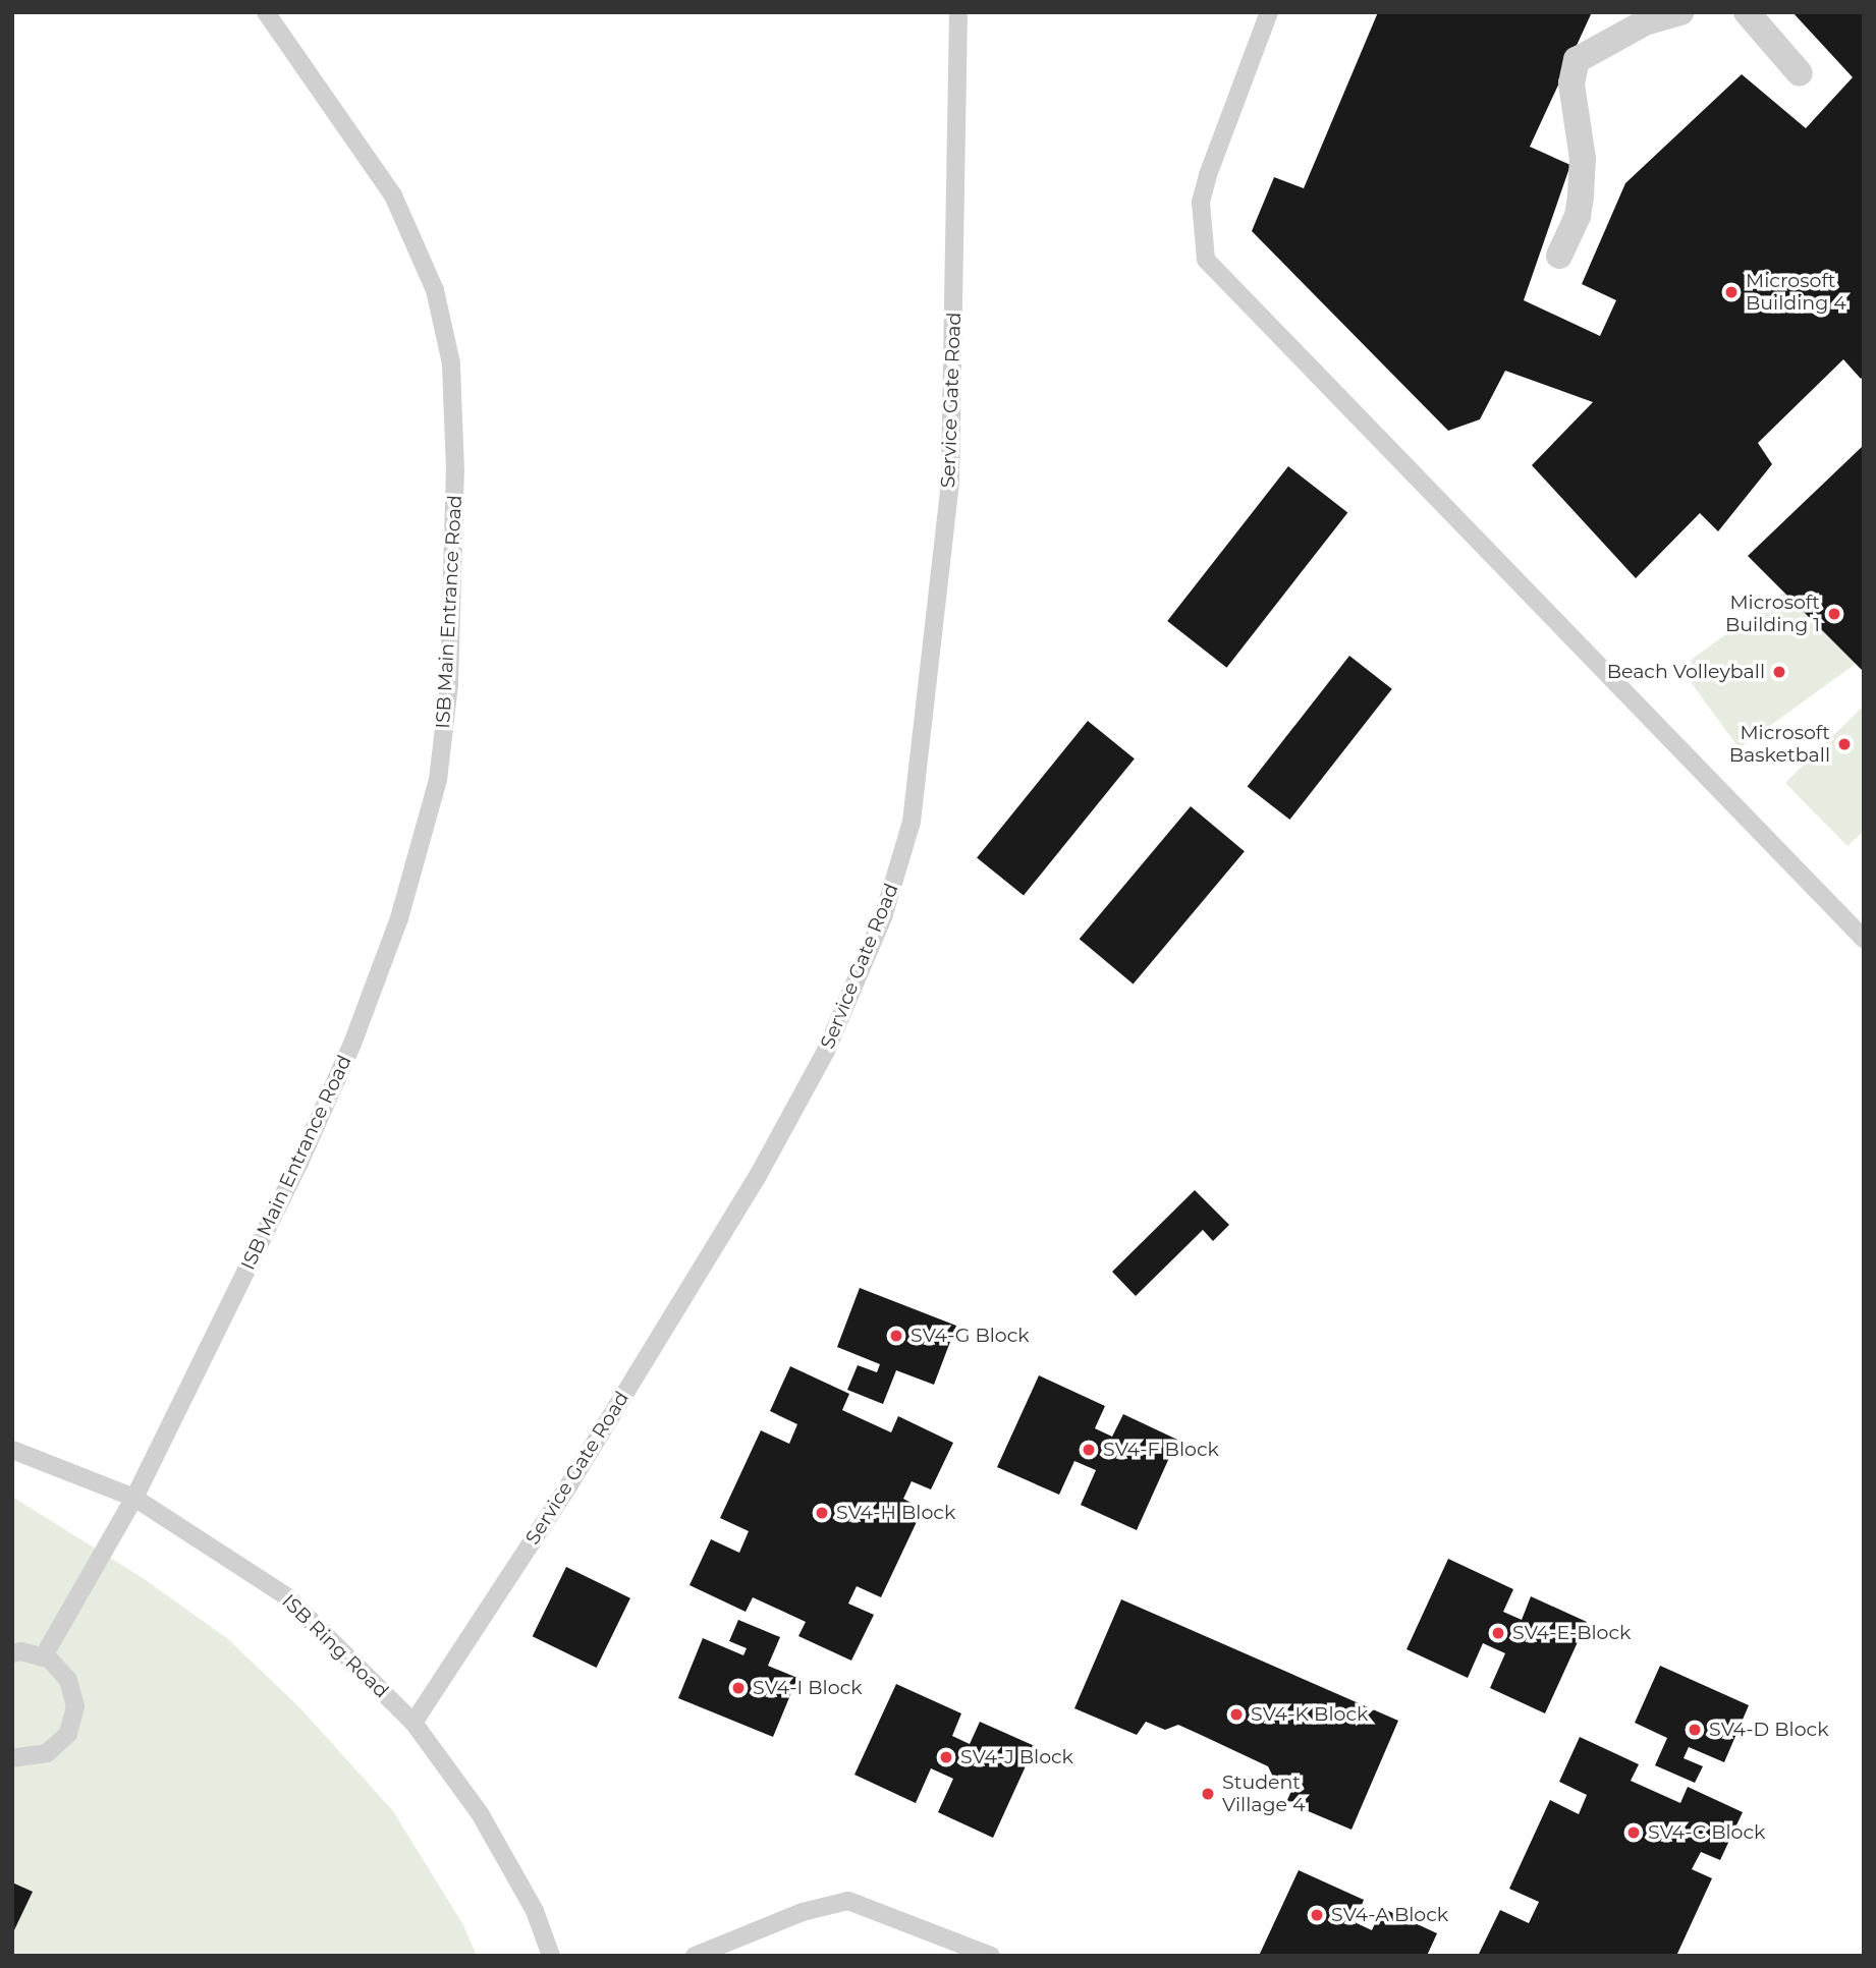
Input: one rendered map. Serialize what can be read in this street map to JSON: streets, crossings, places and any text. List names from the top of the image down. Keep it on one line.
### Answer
{"streets":{"lane":["Service Gate Road","ISB Main Entrance Road","ISB Ring Road"]},"crossings":[["Service Gate Road","ISB Ring Road"],["ISB Main Entrance Road","ISB Ring Road"]],"places":["Microsoft Building 4","Microsoft Building 1","Beach Volleyball","Microsoft Basketball","SV4-G Block","SV4-F Block","SV4-H Block","SV4-E-Block","SV4-I Block","SV4-K Block","SV4-D Block","SV4-J Block","Student Village 4","SV4-C Block","SV4-A Block"]}
